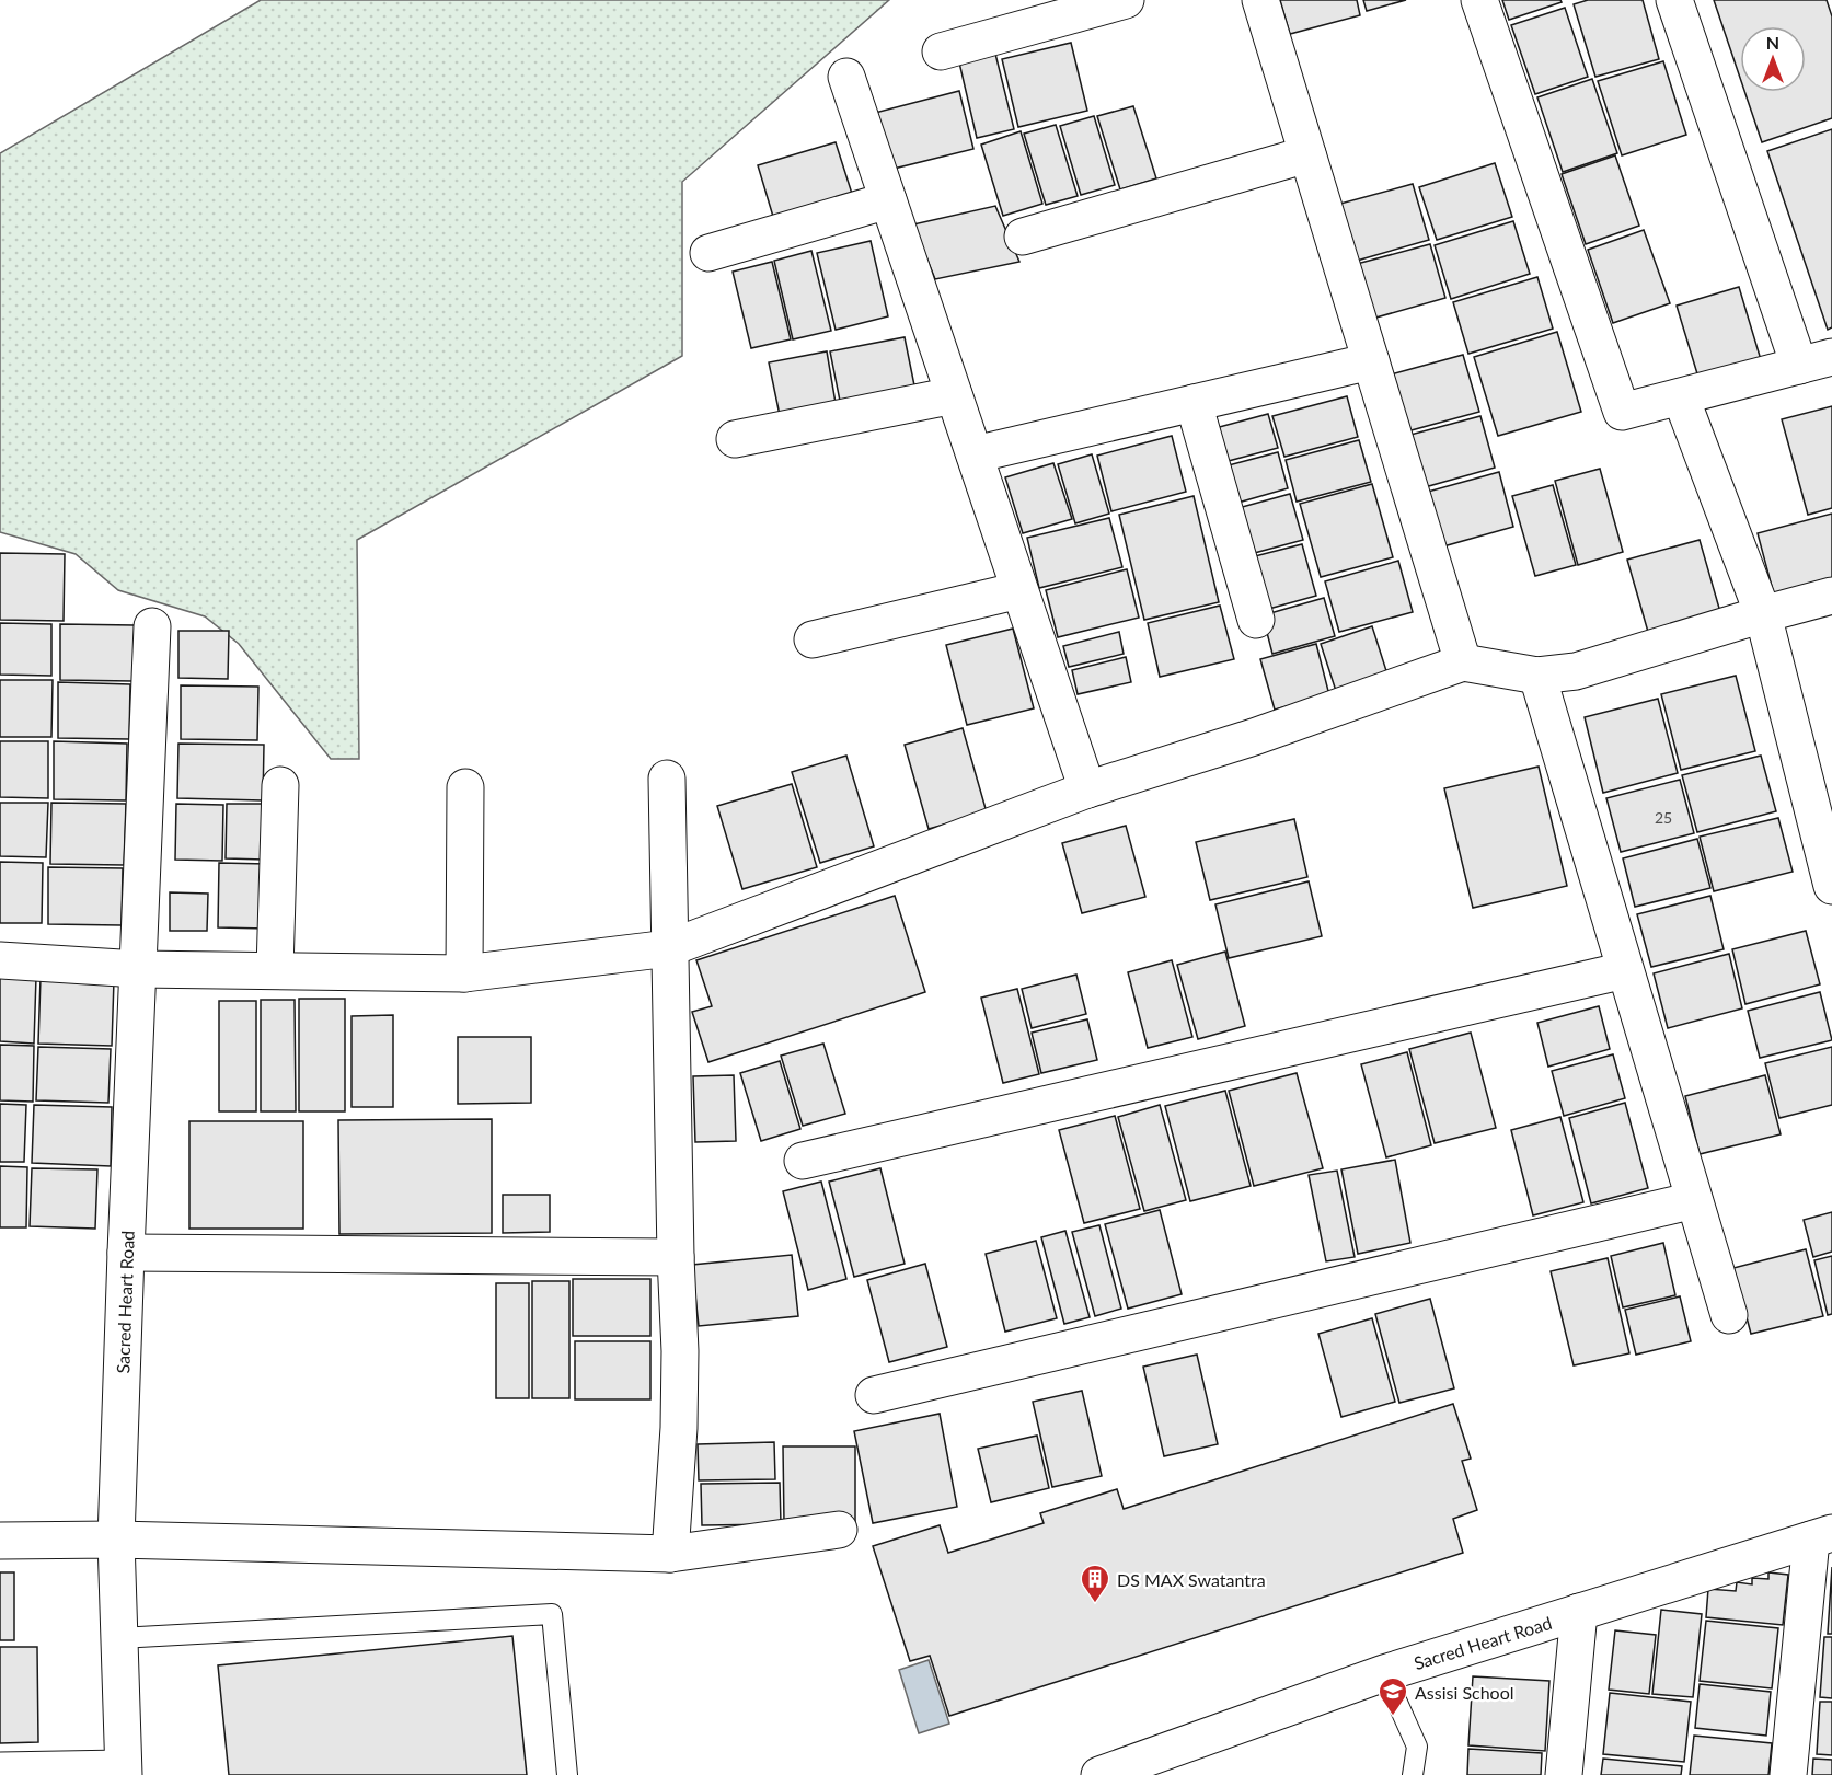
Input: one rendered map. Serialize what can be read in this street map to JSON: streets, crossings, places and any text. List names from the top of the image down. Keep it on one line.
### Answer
{"streets":{"street":["Sacred Heart Road"]},"places":{"building":["DS MAX Swatantra"],"school or university":["Assisi School"]},"house_numbers":["25"],"north":"top"}
